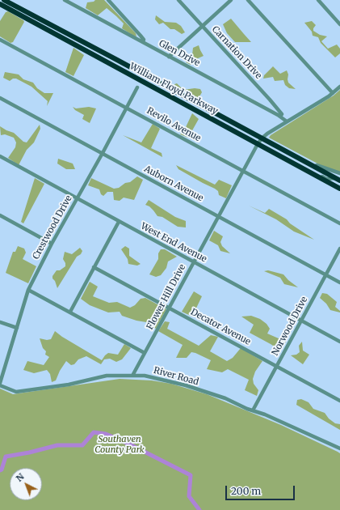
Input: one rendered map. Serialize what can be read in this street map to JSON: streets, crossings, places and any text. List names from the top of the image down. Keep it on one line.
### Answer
{"streets":{"highway":["William Floyd Parkway"],"street":["Carnation Drive","Glen Drive","Revilo Avenue","Auborn Avenue","Crestwood Drive","West End Avenue","Flower Hill Drive","Norwood Drive","Decator Avenue","River Road"]},"crossings":[["Carnation Drive","Glen Drive"],["William Floyd Parkway","Flower Hill Drive"],["Revilo Avenue","Crestwood Drive"],["Revilo Avenue","Flower Hill Drive"],["Auborn Avenue","Crestwood Drive"],["Auborn Avenue","Flower Hill Drive"],["Auborn Avenue","Norwood Drive"],["Crestwood Drive","West End Avenue"],["Crestwood Drive","River Road"],["West End Avenue","Flower Hill Drive"],["West End Avenue","Norwood Drive"],["Flower Hill Drive","Decator Avenue"],["Flower Hill Drive","River Road"],["Norwood Drive","Decator Avenue"],["Norwood Drive","River Road"]],"parks":["Southaven County Park"],"scale_bar":"200 m","north":"top left"}
